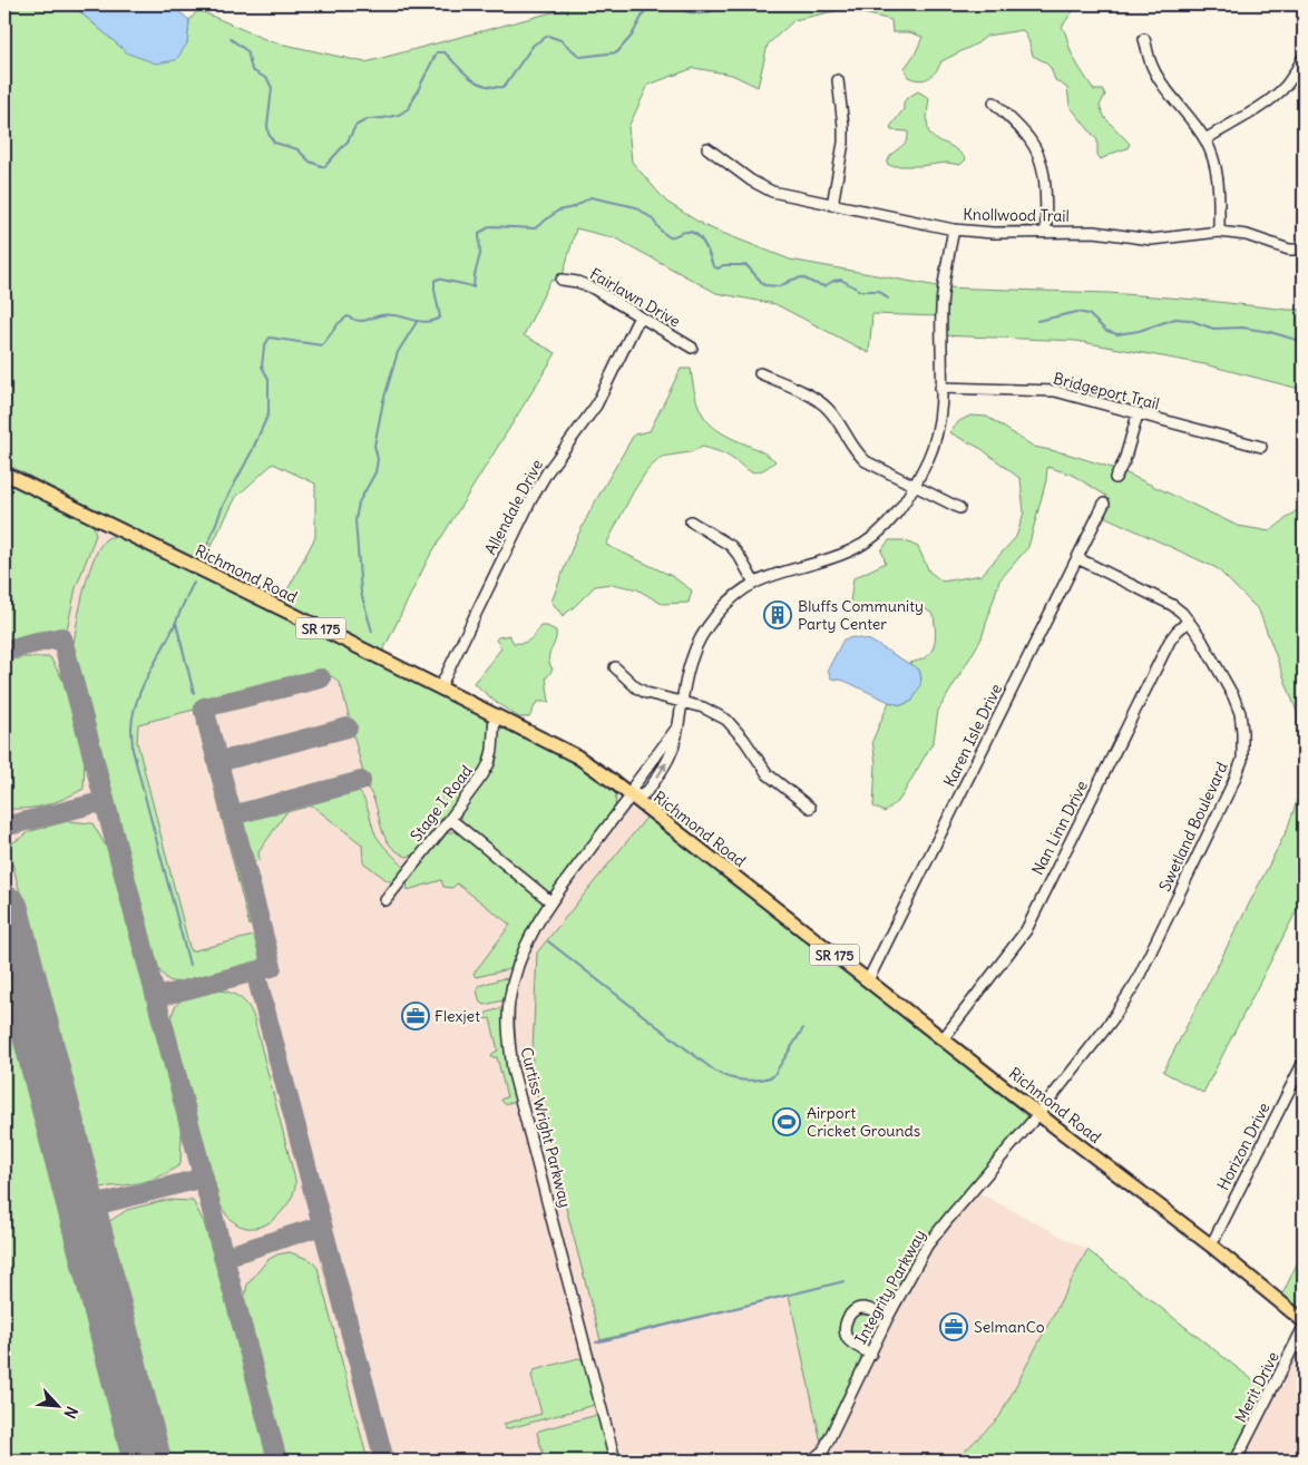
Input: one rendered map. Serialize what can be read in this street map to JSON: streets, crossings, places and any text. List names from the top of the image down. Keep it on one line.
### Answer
{"streets":{"main road":["Richmond Road","SR 175"],"street":["Knollwood Trail","Fairlawn Drive","Bridgeport Trail","Allendale Drive","Karen Isle Drive","Stage I Road","Swetland Boulevard","Nan Linn Drive","Curtiss Wright Parkway","Horizon Drive","Integrity Parkway","Merit Drive"]},"crossings":[["Fairlawn Drive","Allendale Drive"],["Allendale Drive","Richmond Road"],["Richmond Road","Karen Isle Drive"],["Richmond Road","Stage I Road"],["Richmond Road","Swetland Boulevard"],["Richmond Road","Nan Linn Drive"],["Richmond Road","Curtiss Wright Parkway"],["Richmond Road","Horizon Drive"],["Richmond Road","Integrity Parkway"],["Karen Isle Drive","Swetland Boulevard"],["Swetland Boulevard","Nan Linn Drive"],["Swetland Boulevard","Integrity Parkway"]],"places":{"building":["Bluffs Community Party Center"],"office":["Flexjet","SelmanCo"],"sports":["Airport Cricket Grounds"]},"north":"bottom right"}
